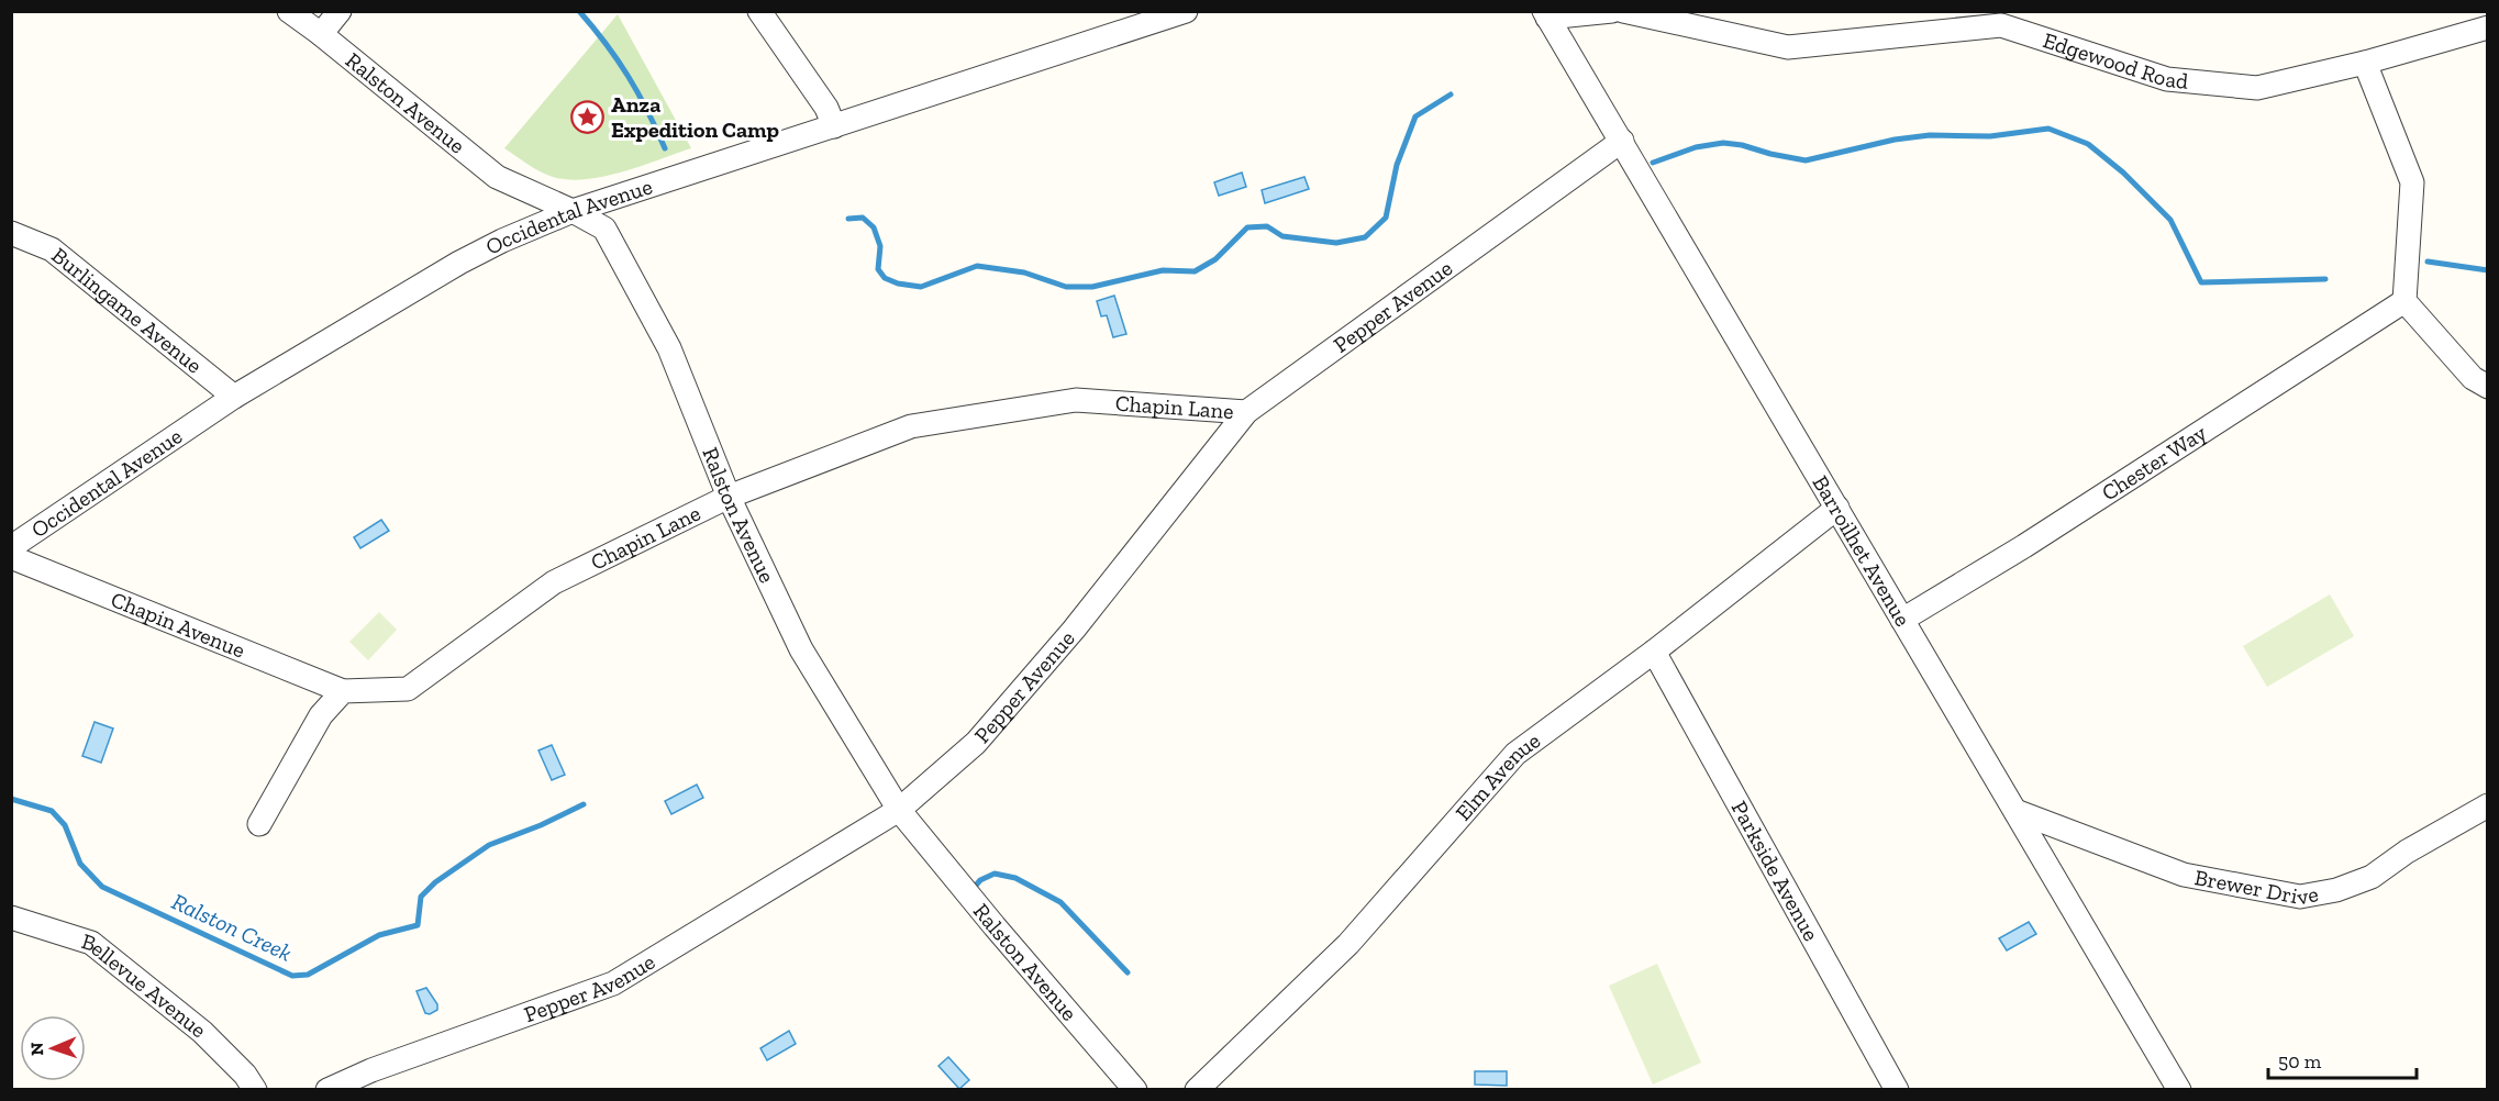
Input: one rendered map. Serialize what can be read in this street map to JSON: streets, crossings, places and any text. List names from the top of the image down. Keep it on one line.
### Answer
{"streets":{"street":["Edgewood Road","Ralston Avenue","Occidental Avenue","Pepper Avenue","Burlingame Avenue","Chapin Lane","Chester Way","Barroilhet Avenue","Chapin Avenue","Elm Avenue","Parkside Avenue","Brewer Drive","Bellevue Avenue"]},"crossings":[["Ralston Avenue","Occidental Avenue"],["Ralston Avenue","Pepper Avenue"],["Ralston Avenue","Chapin Lane"],["Occidental Avenue","Burlingame Avenue"],["Pepper Avenue","Chapin Lane"],["Pepper Avenue","Barroilhet Avenue"],["Chapin Lane","Chapin Avenue"],["Chester Way","Barroilhet Avenue"],["Barroilhet Avenue","Elm Avenue"],["Barroilhet Avenue","Brewer Drive"],["Elm Avenue","Parkside Avenue"]],"water":["Ralston Creek"],"places":{"place":["Anza Expedition Camp"]},"scale_bar":"50 m","north":"left"}
